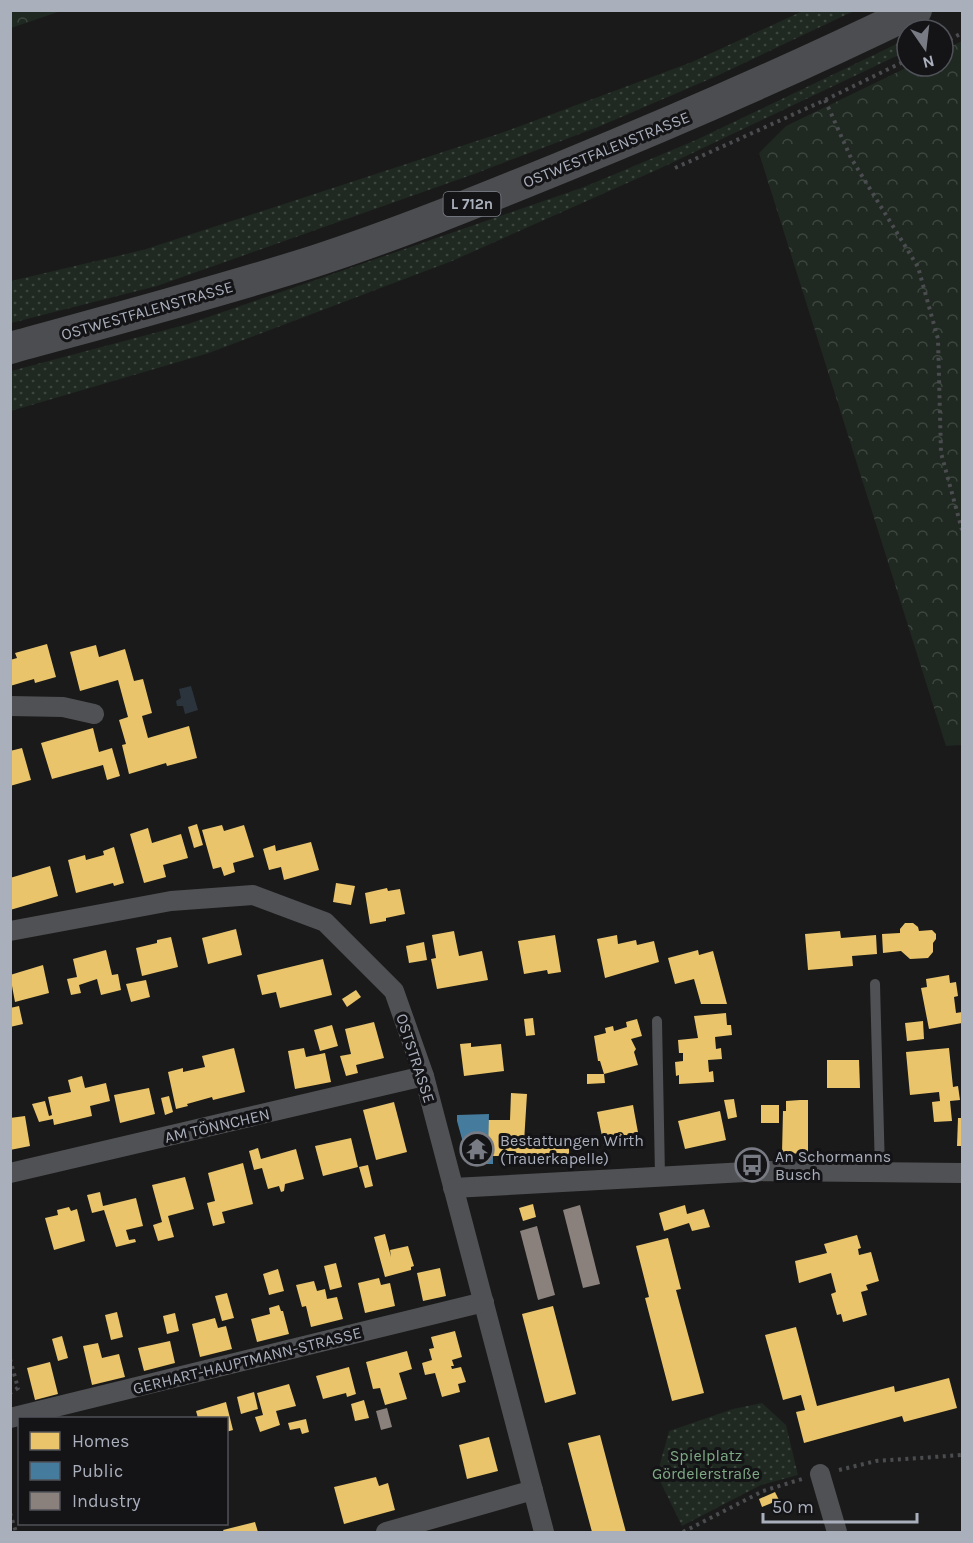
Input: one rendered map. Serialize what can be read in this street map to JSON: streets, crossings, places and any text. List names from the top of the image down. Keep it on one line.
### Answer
{"streets":{"main road":["OSTWESTFALENSTRASSE","L 712n"],"street":["OSTSTRASSE","AM TÖNNCHEN","GERHART-HAUPTMANN-STRASSE"]},"crossings":[["OSTSTRASSE","AM TÖNNCHEN"],["OSTSTRASSE","GERHART-HAUPTMANN-STRASSE"]],"parks":["Spielplatz Gördelerstraße"],"places":{"temple":["Bestattungen Wirth (Trauerkapelle)"],"bus stop":["An Schormanns Busch"]},"legend":["Homes","Public","Industry"],"scale_bar":"50 m","north":"bottom"}
